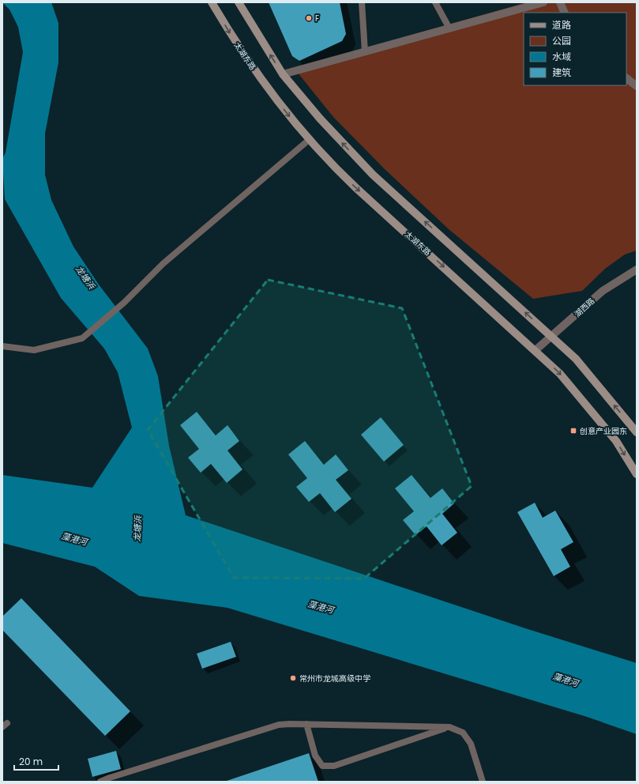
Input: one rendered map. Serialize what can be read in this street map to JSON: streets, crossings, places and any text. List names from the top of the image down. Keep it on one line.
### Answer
{"streets":{"main road":["太湖东路"],"street":["湖西路"]},"crossings":[["太湖东路","湖西路"]],"water":["龙塘浜","藻港河"],"places":{"other":["F","常州市龙城高级中学"],"transit":["创意产业园东"]},"legend":["道路","公园","水域","建筑"],"scale_bar":"20 m"}
